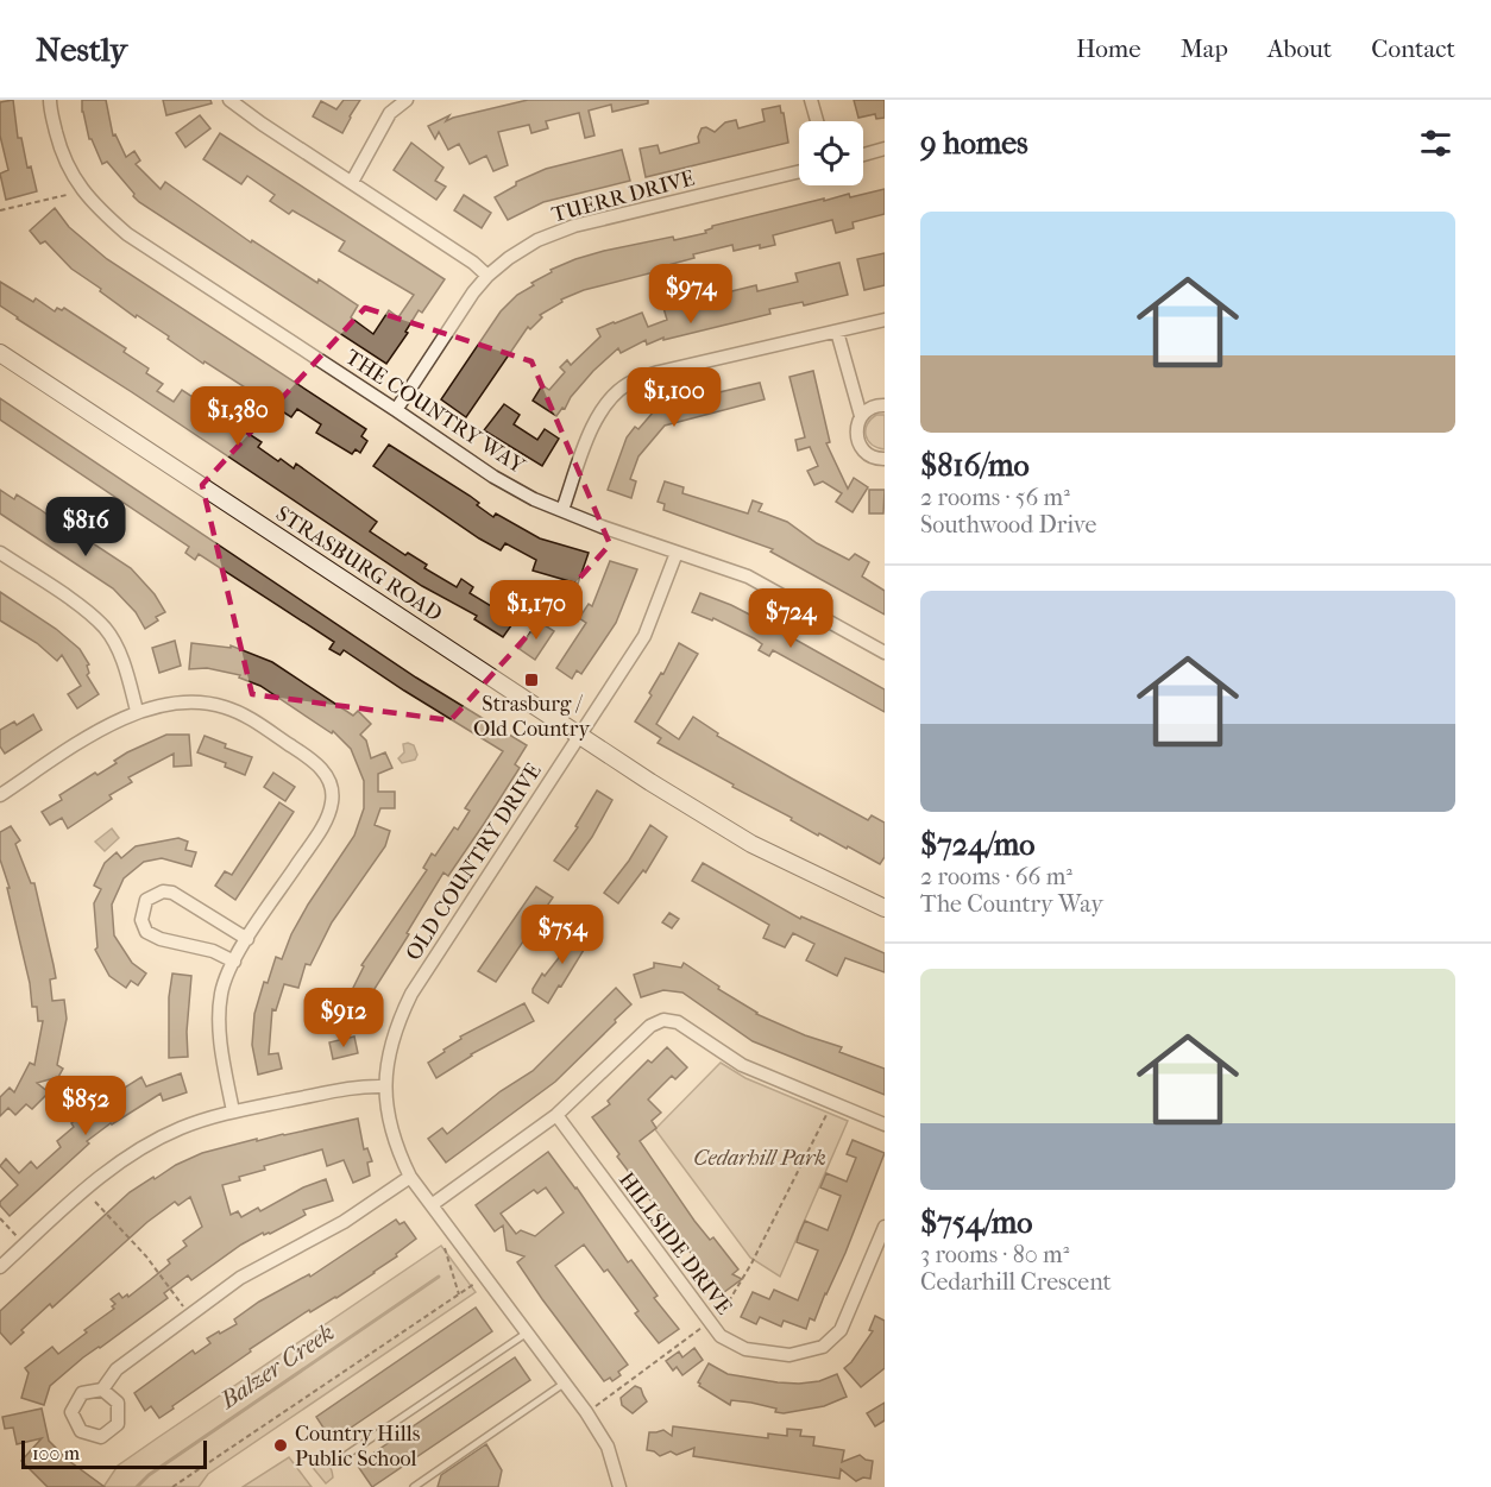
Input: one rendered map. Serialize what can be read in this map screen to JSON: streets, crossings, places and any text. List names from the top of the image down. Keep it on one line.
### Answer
{"streets":{"street":["TUERR DRIVE","THE COUNTRY WAY","STRASBURG ROAD","OLD COUNTRY DRIVE","HILLSIDE DRIVE"]},"crossings":[["TUERR DRIVE","THE COUNTRY WAY"],["THE COUNTRY WAY","OLD COUNTRY DRIVE"],["STRASBURG ROAD","OLD COUNTRY DRIVE"]],"water":["Balzer Creek"],"parks":["Cedarhill Park"],"places":{"transit":["Strasburg / Old Country"],"other":["Country Hills Public School"]},"scale_bar":"100 m","page":{"header":"Nestly","nav":["Home","Map","About","Contact"],"heading":"9 homes","list":[{"name":"$816/mo","note":"2 rooms · 56 m² · Southwood Drive"},{"name":"$724/mo","note":"2 rooms · 66 m² · The Country Way"},{"name":"$754/mo","note":"3 rooms · 80 m² · Cedarhill Crescent"}],"price":["$974","$1,100","$1,380","$816","$1,170","$724","$754","$912","$852"],"scale":"100 m"}}
